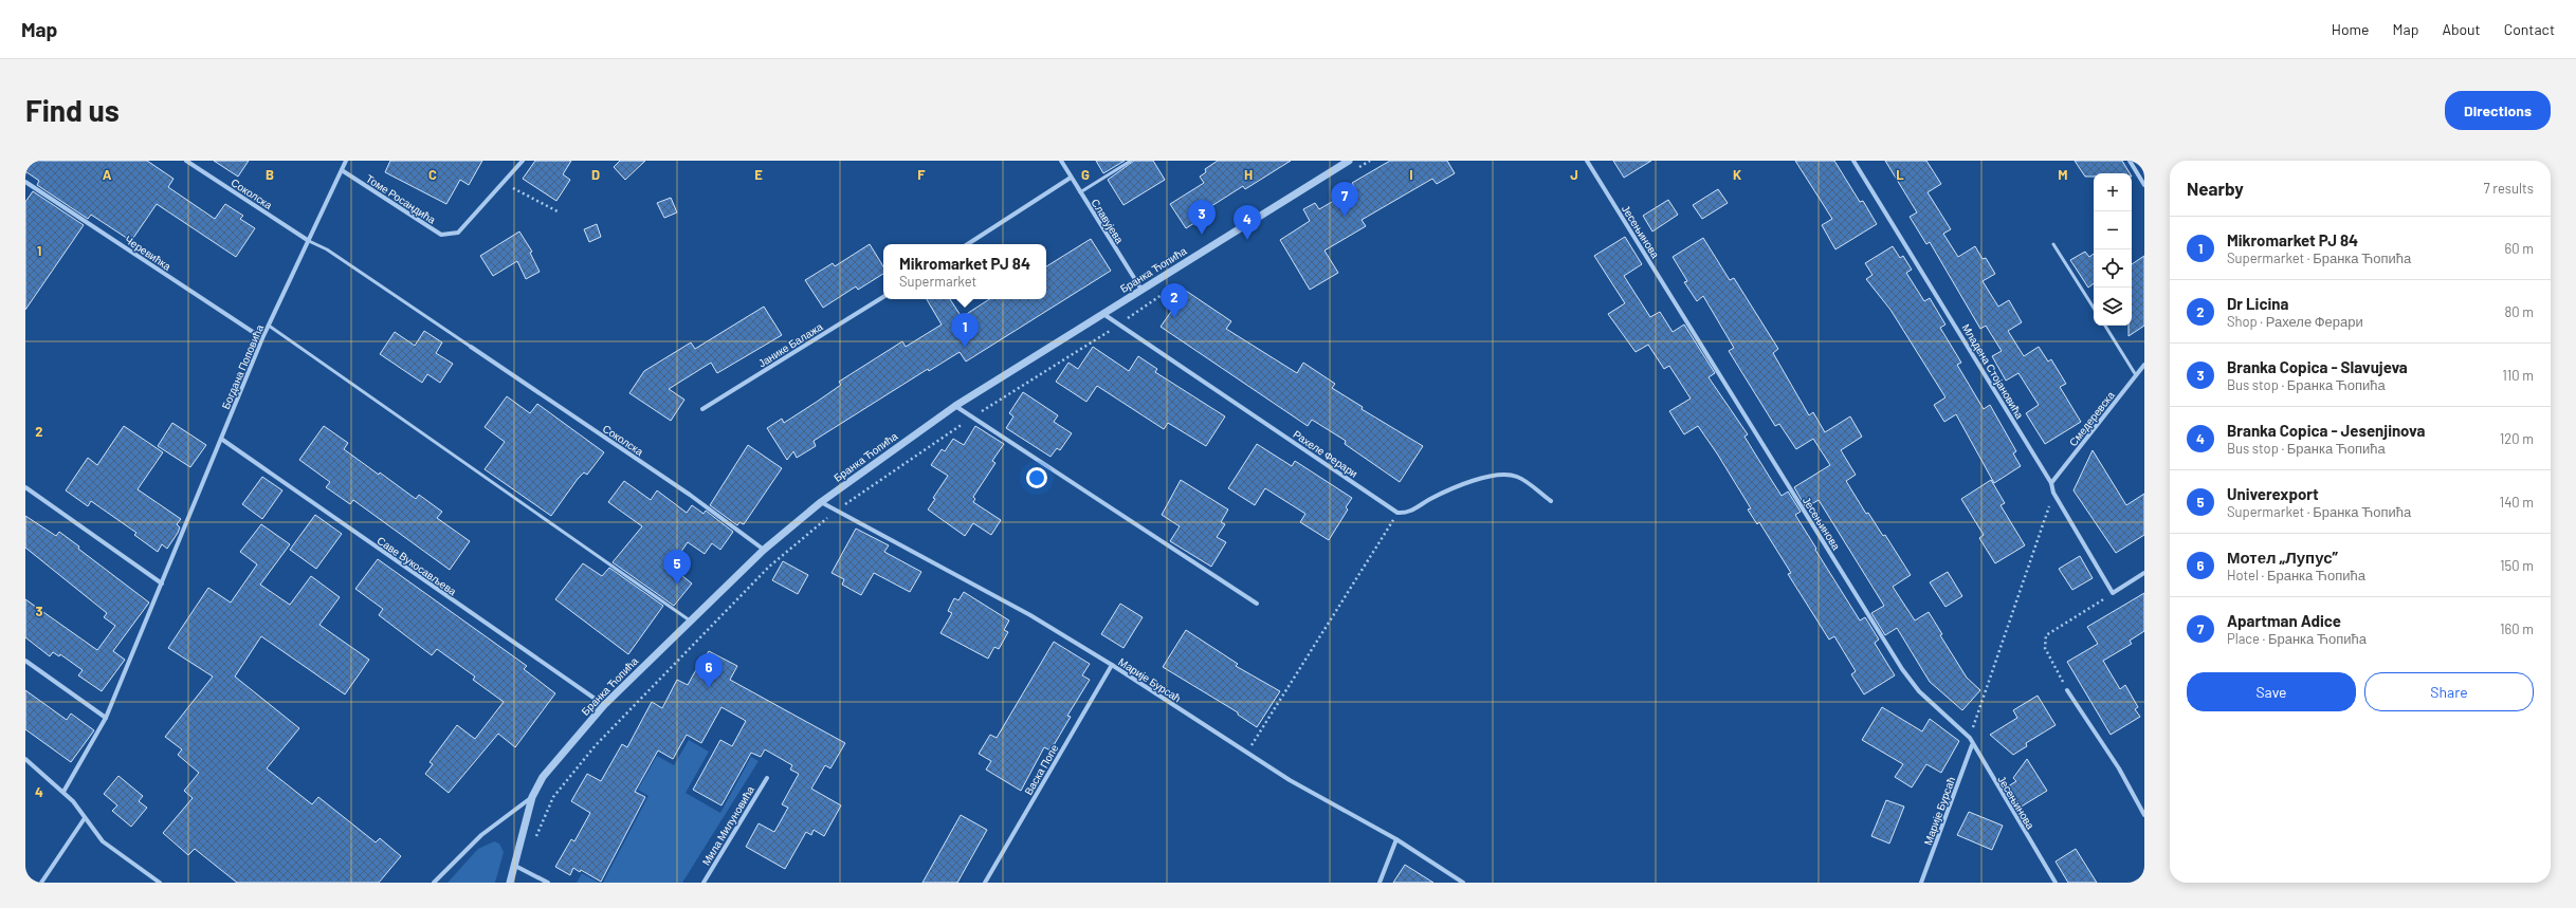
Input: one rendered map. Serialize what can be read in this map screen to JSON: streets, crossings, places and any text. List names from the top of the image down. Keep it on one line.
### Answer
{"streets":{"street":["Соколска","Томе Росандића","Славујева","Јесењинова","Черевићка","Бранка Ћопића","Јанике Балажа","Богдана Поповића","Младена Стојановића","Смедеревска","Рахеле Ферари","Саве Вукосављева","Марије Бурсаћ","Васка Попе","Мила Милуновића"]},"crossings":[["Соколска","Бранка Ћопића"],["Соколска","Богдана Поповића"],["Томе Росандића","Богдана Поповића"],["Славујева","Бранка Ћопића"],["Јесењинова","Марије Бурсаћ"],["Черевићка","Богдана Поповића"],["Бранка Ћопића","Рахеле Ферари"],["Бранка Ћопића","Саве Вукосављева"],["Бранка Ћопића","Марије Бурсаћ"],["Богдана Поповића","Саве Вукосављева"],["Младена Стојановића","Смедеревска"],["Марије Бурсаћ","Васка Попе"]],"page":{"header":"Map","nav":["Home","Map","About","Contact"],"buttons":["Directions",["Save","Share"]],"title":"Find us","heading":["Nearby","7 results"],"map_buttons":["+","−"],"pins":["7","3","4","2","1","5","6"],"list":[{"mark":"1","name":"Mikromarket PJ 84","note":"Supermarket · Бранка Ћопића","value":"60 m"},{"mark":"2","name":"Dr Licina","note":"Shop · Рахеле Ферари","value":"80 m"},{"mark":"3","name":"Branka Copica - Slavujeva","note":"Bus stop · Бранка Ћопића","value":"110 m"},{"mark":"4","name":"Branka Copica - Jesenjinova","note":"Bus stop · Бранка Ћопића","value":"120 m"},{"mark":"5","name":"Univerexport","note":"Supermarket · Бранка Ћопића","value":"140 m"},{"mark":"6","name":"Мотел „Лупус”","note":"Hotel · Бранка Ћопића","value":"150 m"},{"mark":"7","name":"Apartman Adice","note":"Place · Бранка Ћопића","value":"160 m"}],"popup":["Mikromarket PJ 84","Supermarket"]},"grid":{"columns":["A","B","C","D","E","F","G","H","I","J","K","L","M"],"rows":["1","2","3","4"]}}
